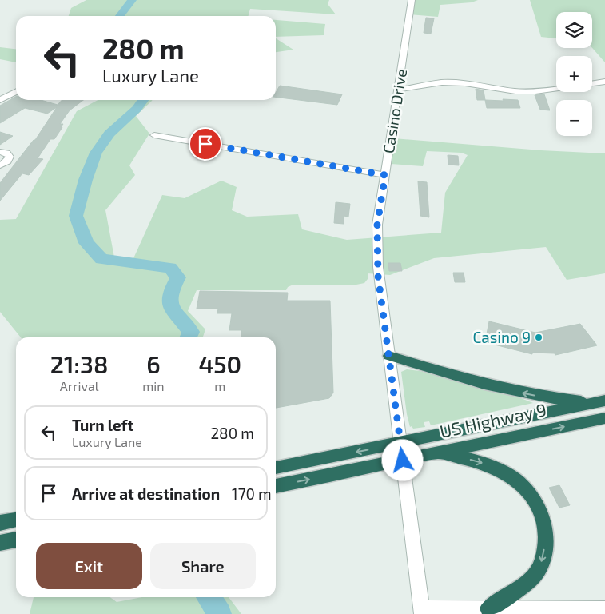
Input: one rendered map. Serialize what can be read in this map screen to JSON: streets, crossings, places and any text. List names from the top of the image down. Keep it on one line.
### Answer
{"streets":{"highway":["US Highway 9"],"street":["Casino Drive"]},"crossings":[["Casino Drive","US Highway 9"]],"places":["Casino 9"],"page":{"map_buttons":["+","−"],"turn":["280 m","Luxury Lane"],"eta":["21:38","Arrival","6","min","450","m"],"list":[{"name":"Turn left","note":"Luxury Lane","value":"280 m"},{"name":"Arrive at destination","value":"170 m"}],"buttons":["Exit","Share"]}}
